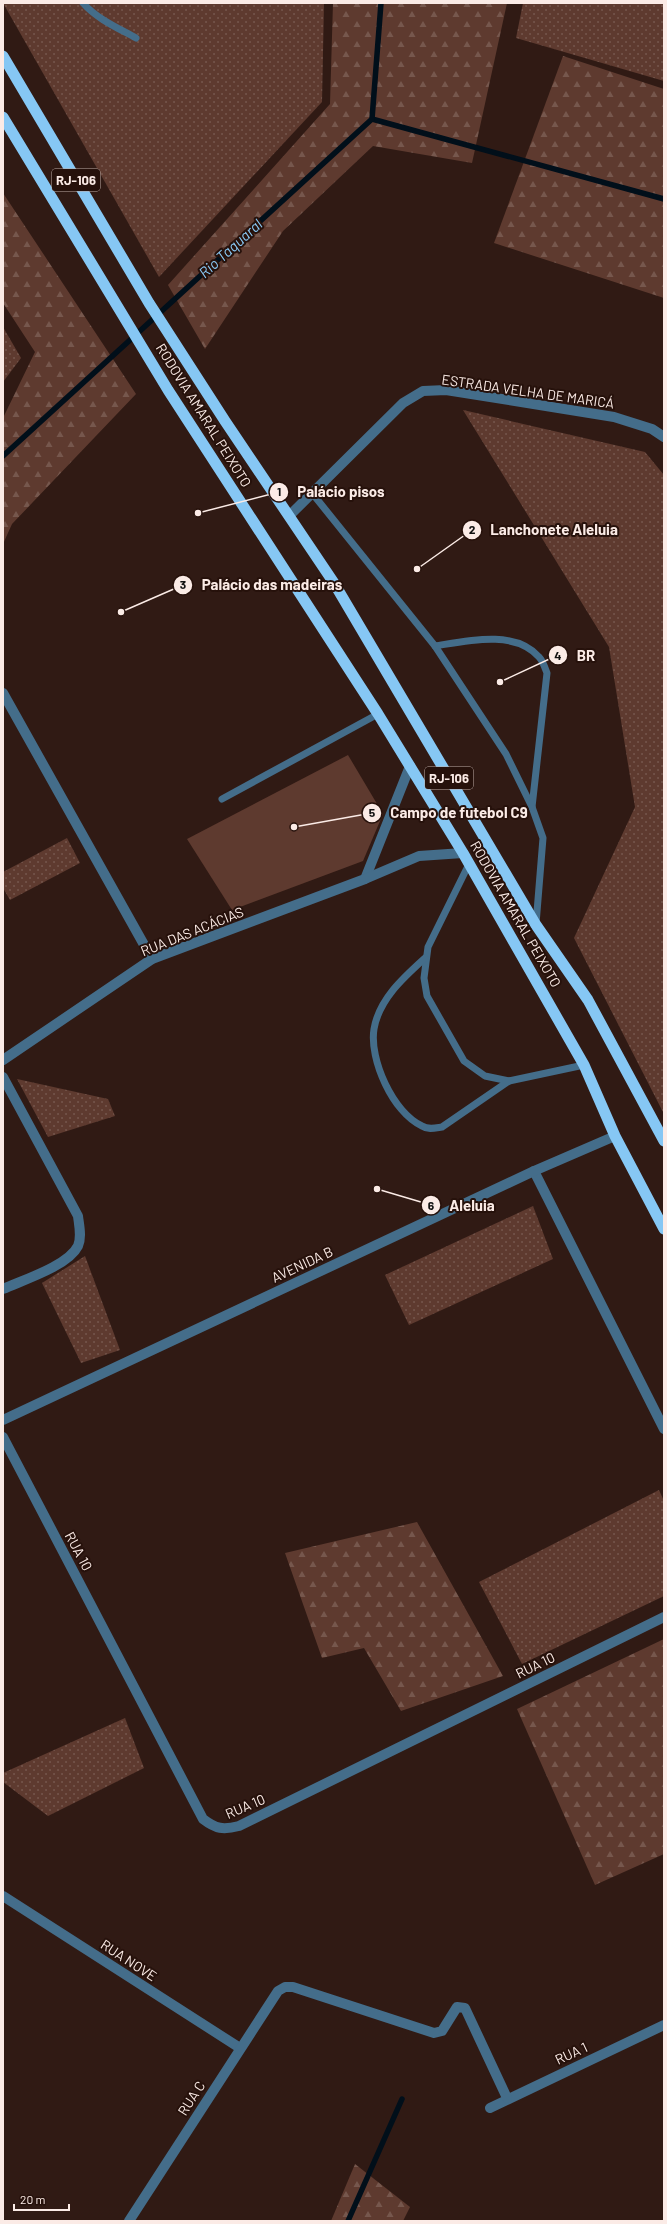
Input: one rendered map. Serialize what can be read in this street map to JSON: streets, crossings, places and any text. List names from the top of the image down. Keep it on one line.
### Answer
{"streets":{"highway":["RJ-106","RODOVIA AMARAL PEIXOTO"],"street":["ESTRADA VELHA DE MARICÁ","RUA DAS ACÁCIAS","AVENIDA B","RUA 10","RUA NOVE","RUA 1","RUA C"]},"crossings":[["ESTRADA VELHA DE MARICÁ","RODOVIA AMARAL PEIXOTO"],["RODOVIA AMARAL PEIXOTO","RUA DAS ACÁCIAS"],["RODOVIA AMARAL PEIXOTO","AVENIDA B"],["RUA NOVE","RUA C"],["RUA 1","RUA C"]],"water":["Rio Taquaral"],"places":["Palácio pisos","Lanchonete Aleluia","Palácio das madeiras","BR","Campo de futebol C9","Aleluia"],"scale_bar":"20 m"}
